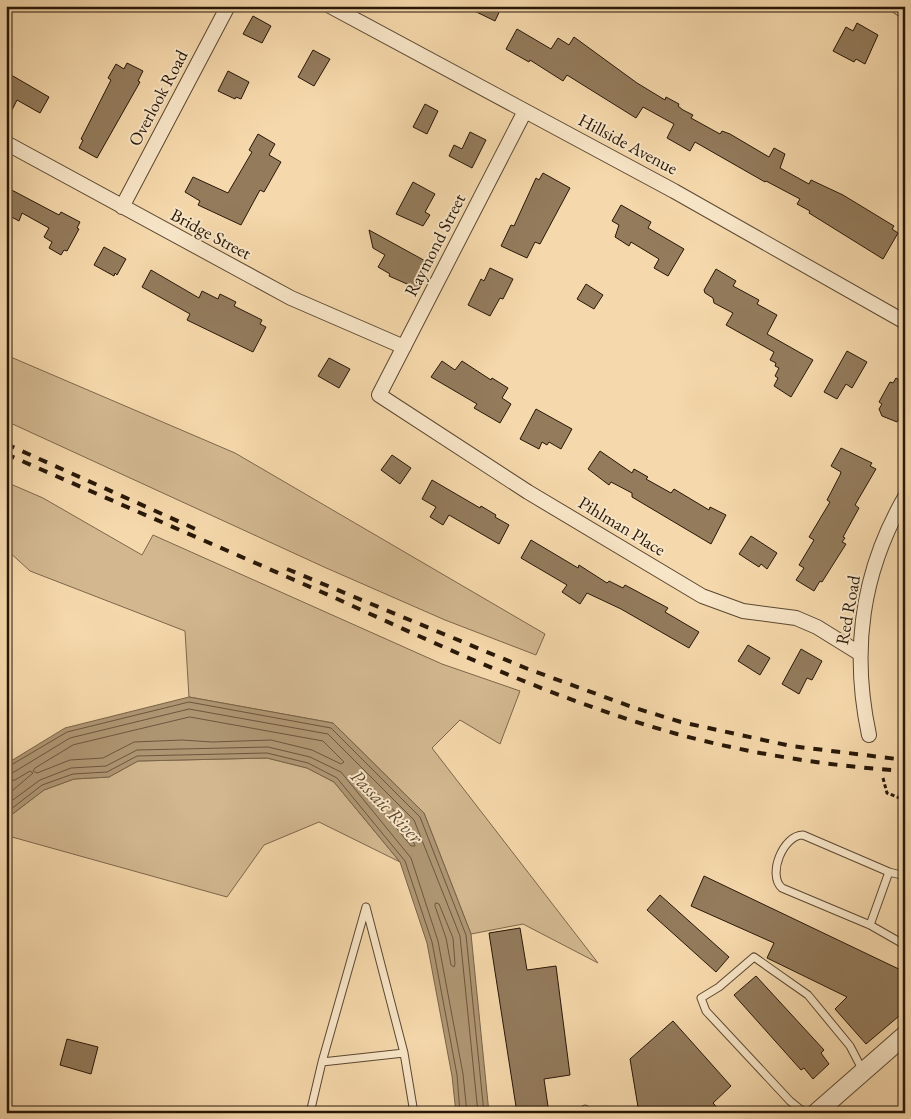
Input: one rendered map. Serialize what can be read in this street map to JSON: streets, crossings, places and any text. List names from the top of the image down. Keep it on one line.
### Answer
{"streets":{"street":["Overlook Road","Hillside Avenue","Bridge Street","Raymond Street","Pihlman Place","Red Road"]},"crossings":[["Overlook Road","Bridge Street"],["Hillside Avenue","Raymond Street"],["Bridge Street","Raymond Street"],["Raymond Street","Pihlman Place"],["Pihlman Place","Red Road"]],"water":["Passaic River"]}
